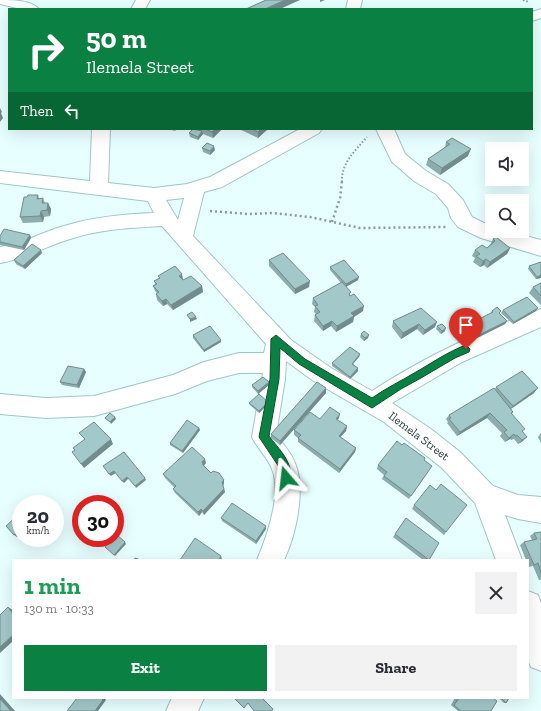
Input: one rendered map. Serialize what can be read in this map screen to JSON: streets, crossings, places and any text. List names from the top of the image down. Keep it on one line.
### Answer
{"streets":{"street":["Ilemela Street"]},"page":{"turn":["50 m","Ilemela Street"],"then":"Then","speed":"20 km/h","limit":"30","heading":["1 min","130 m · 10:33"],"buttons":["Exit","Share"]}}
